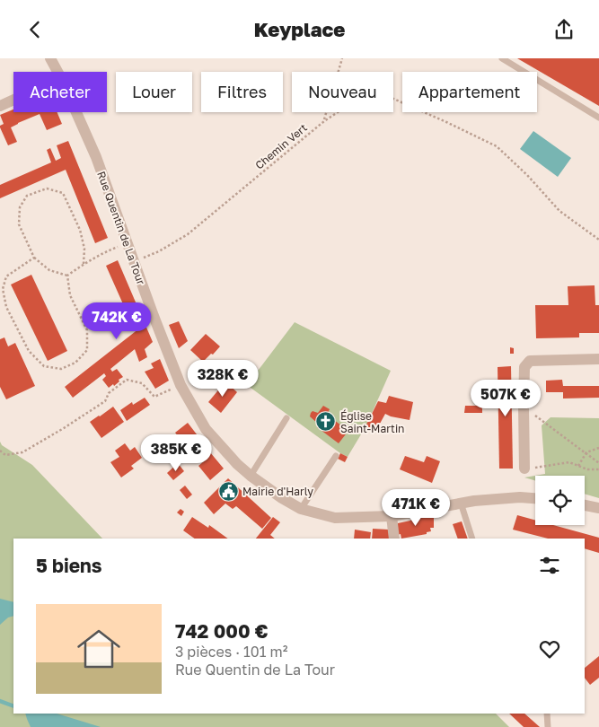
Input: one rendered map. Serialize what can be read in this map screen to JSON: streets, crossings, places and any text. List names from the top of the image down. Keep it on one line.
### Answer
{"streets":{"street":["Rue Quentin de La Tour"],"path":["Chemin Vert"]},"crossings":[["Chemin Vert","Rue Quentin de La Tour"]],"places":{"church":["Église Saint-Martin"],"public building":["Mairie d'Harly"]},"page":{"header":"Keyplace","chip":["Acheter","Louer","Filtres","Nouveau","Appartement"],"price":["742K €","328K €","507K €","385K €","471K €"],"heading":"5 biens","list":[{"name":"742 000 €","note":"3 pièces · 101 m² · Rue Quentin de La Tour"}]}}
